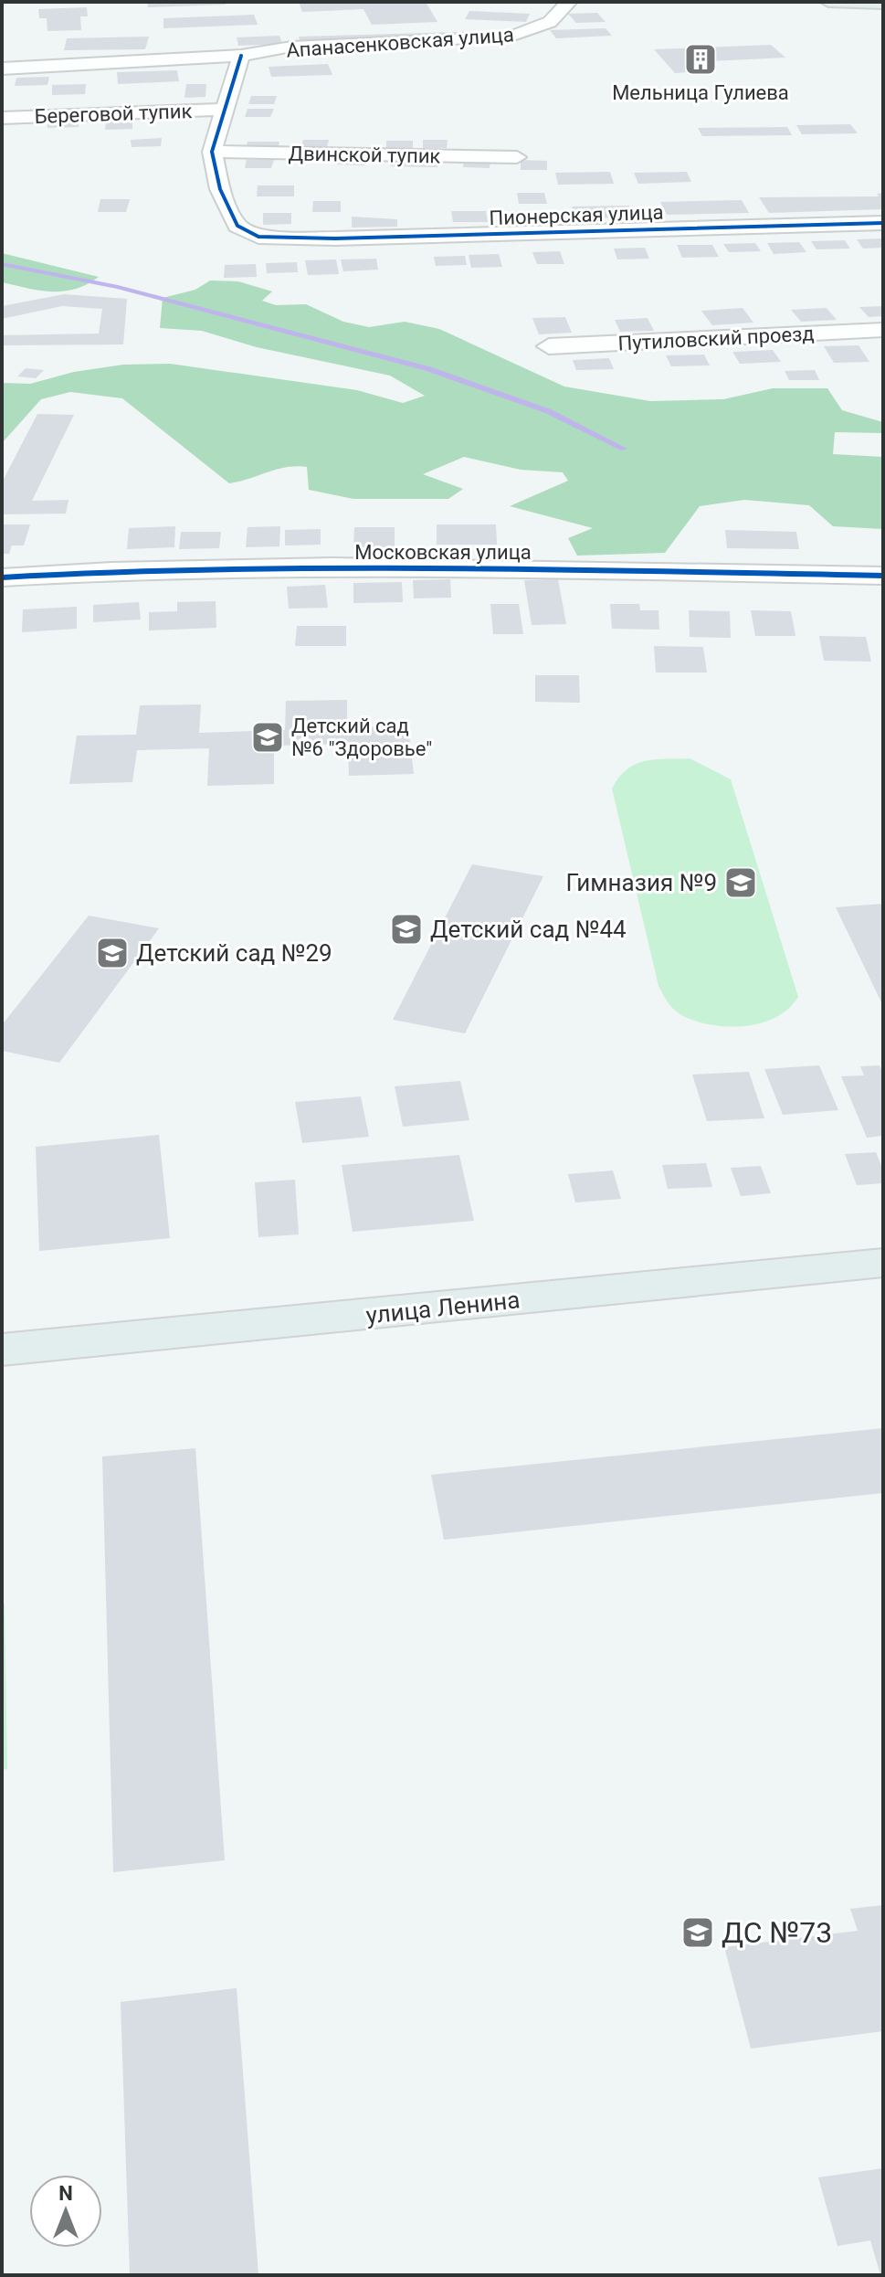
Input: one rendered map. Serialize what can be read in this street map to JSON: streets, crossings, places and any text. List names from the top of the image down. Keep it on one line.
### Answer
{"streets":{"main road":["улица Ленина"],"street":["Апанасенковская улица","Береговой тупик","Двинской тупик","Пионерская улица","Путиловский проезд","Московская улица"]},"crossings":[["Двинской тупик","Пионерская улица"]],"places":{"building":["Мельница Гулиева"],"school or university":["Детский сад №6 \"Здоровье\"","Гимназия №9","Детский сад №44","Детский сад №29","ДС №73"]},"north":"top"}
